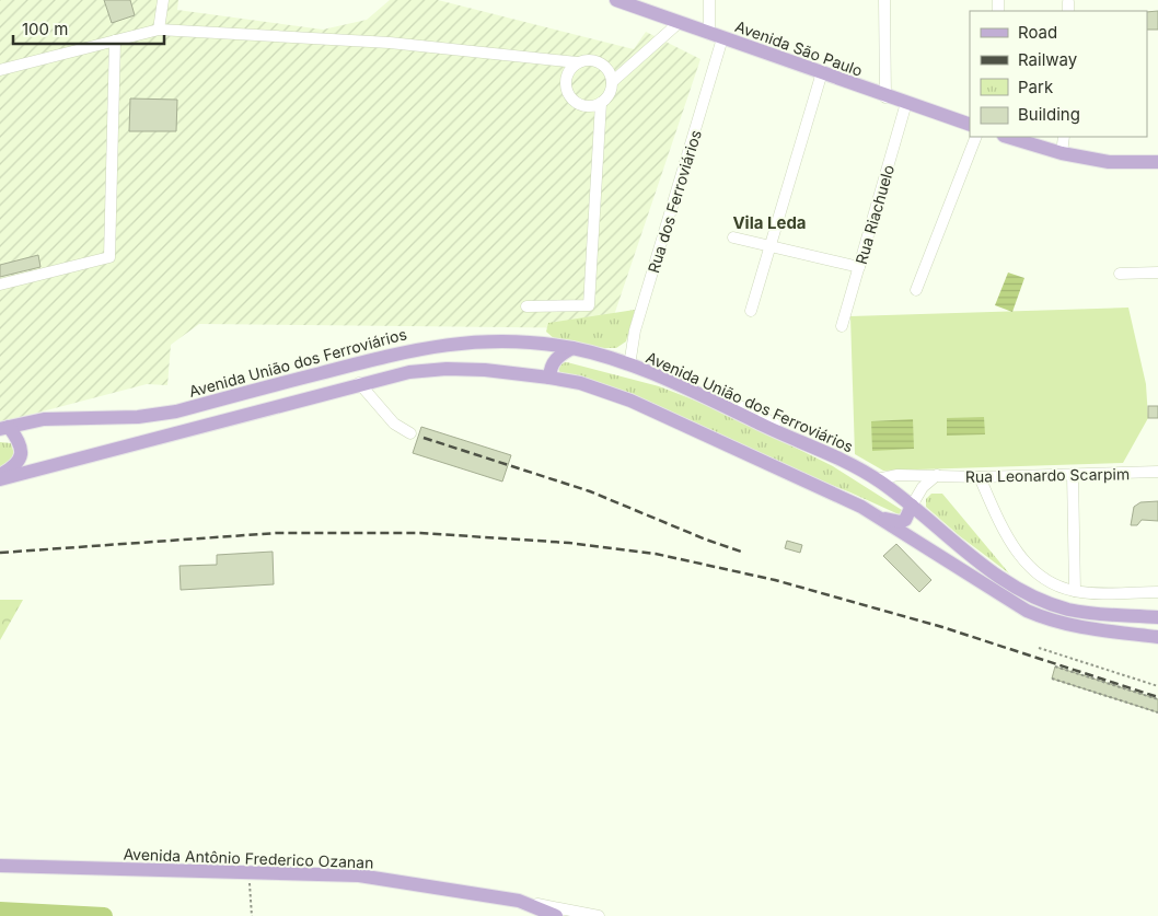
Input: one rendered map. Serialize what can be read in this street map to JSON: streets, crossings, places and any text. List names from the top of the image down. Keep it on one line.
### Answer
{"streets":{"main road":["Avenida São Paulo","Avenida União dos Ferroviários","Avenida Antônio Frederico Ozanan"],"street":["Rua dos Ferroviários","Rua Riachuelo","Rua Leonardo Scarpim"]},"crossings":[["Avenida São Paulo","Rua dos Ferroviários"],["Avenida São Paulo","Rua Riachuelo"],["Rua dos Ferroviários","Avenida União dos Ferroviários"],["Avenida União dos Ferroviários","Rua Leonardo Scarpim"]],"districts":["Vila Leda"],"legend":["Road","Railway","Park","Building"],"scale_bar":"100 m"}
